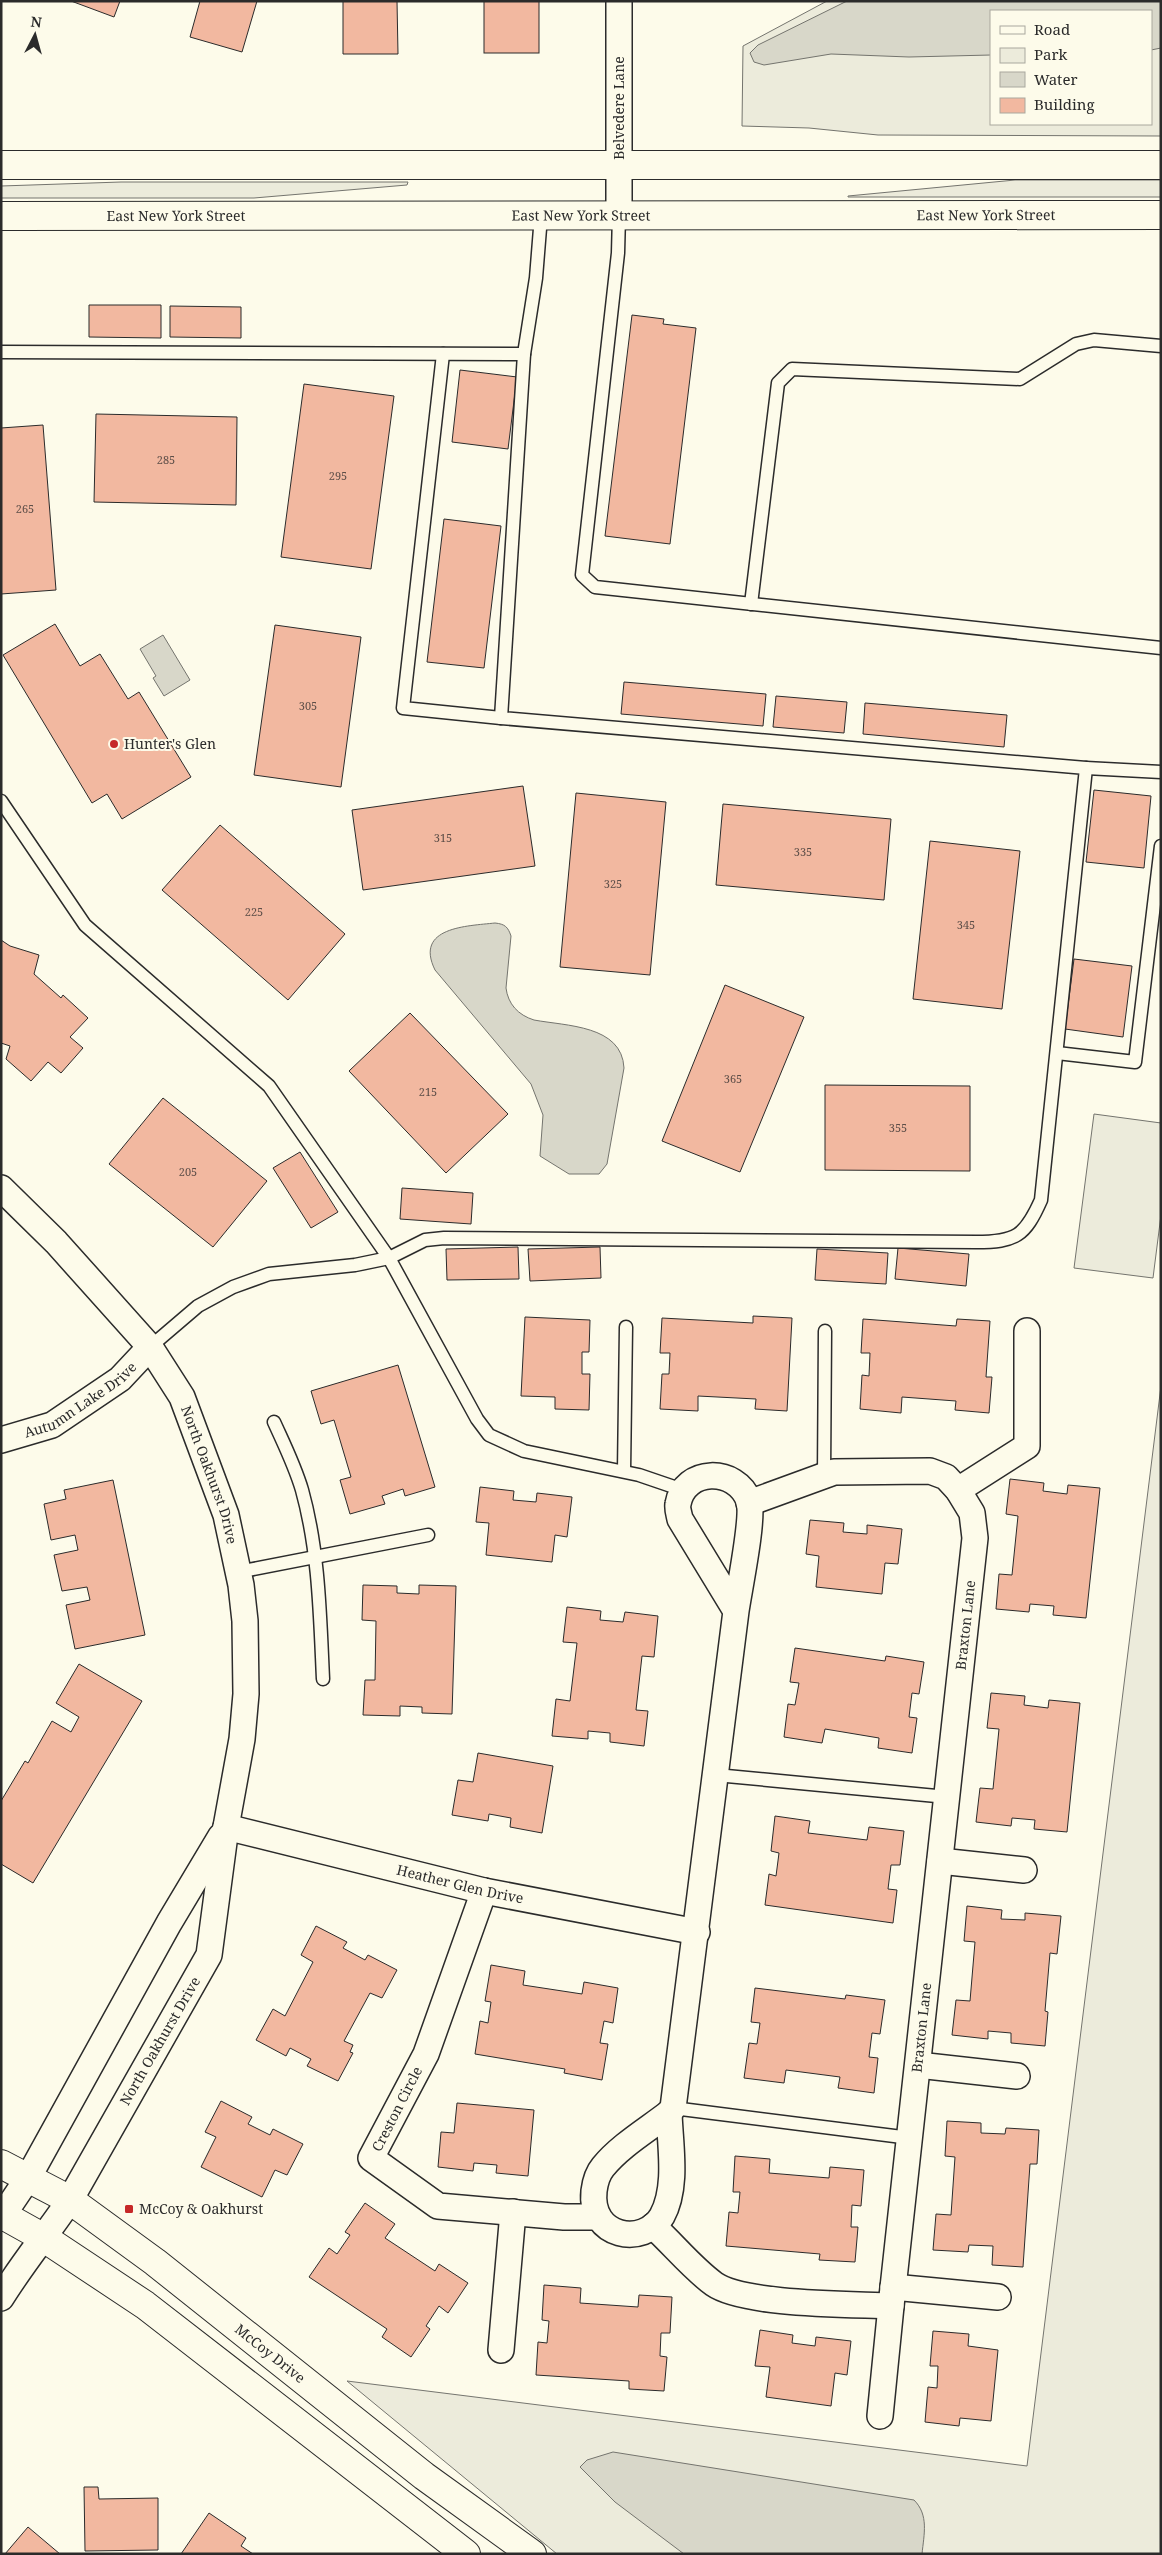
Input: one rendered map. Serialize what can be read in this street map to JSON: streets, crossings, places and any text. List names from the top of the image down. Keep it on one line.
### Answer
{"streets":{"main road":["East New York Street","McCoy Drive"],"street":["Belvedere Lane","Autumn Lake Drive","North Oakhurst Drive","Braxton Lane","Heather Glen Drive","Creston Circle"]},"crossings":[["Belvedere Lane","East New York Street"],["Autumn Lake Drive","North Oakhurst Drive"],["North Oakhurst Drive","Heather Glen Drive"],["North Oakhurst Drive","McCoy Drive"],["Heather Glen Drive","Creston Circle"]],"places":{"other":["Hunter's Glen"],"transit":["McCoy & Oakhurst"]},"house_numbers":["285","295","265","305","315","335","325","225","345","365","215","355","205"],"legend":["Road","Park","Water","Building"],"north":"top"}
